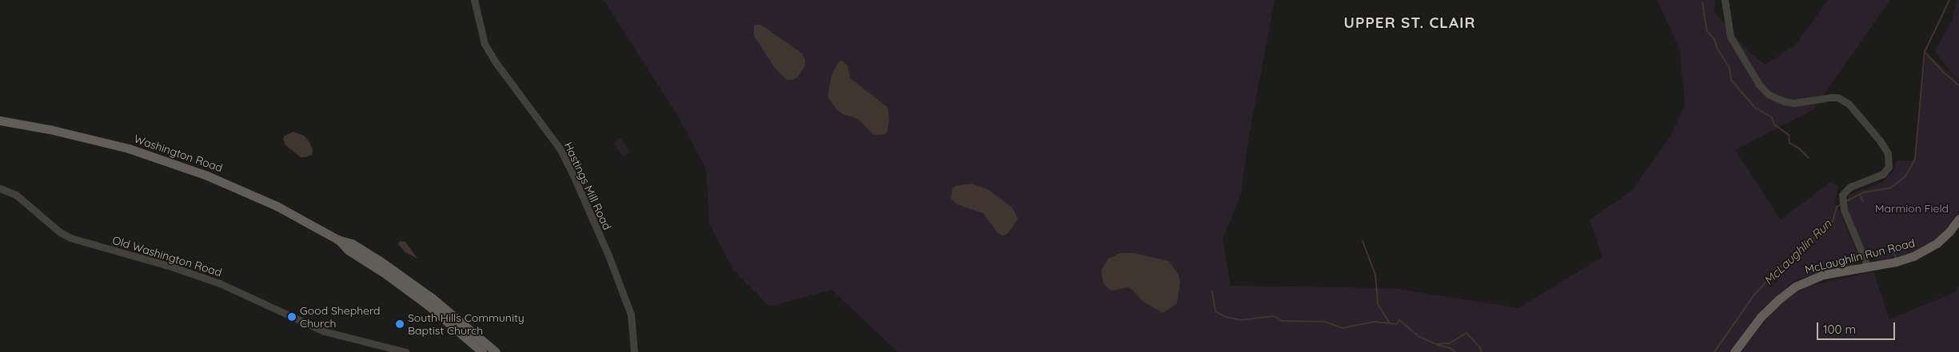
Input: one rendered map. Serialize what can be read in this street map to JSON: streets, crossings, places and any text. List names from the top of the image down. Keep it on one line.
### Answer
{"streets":{"main road":["Washington Road","McLaughlin Run Road"],"street":["Hastings Mill Road","Old Washington Road"]},"districts":["UPPER ST. CLAIR"],"water":["McLaughlin Run"],"parks":["Marmion Field"],"places":["Good Shepherd Church","South Hills Community Baptist Church"],"scale_bar":"100 m"}
